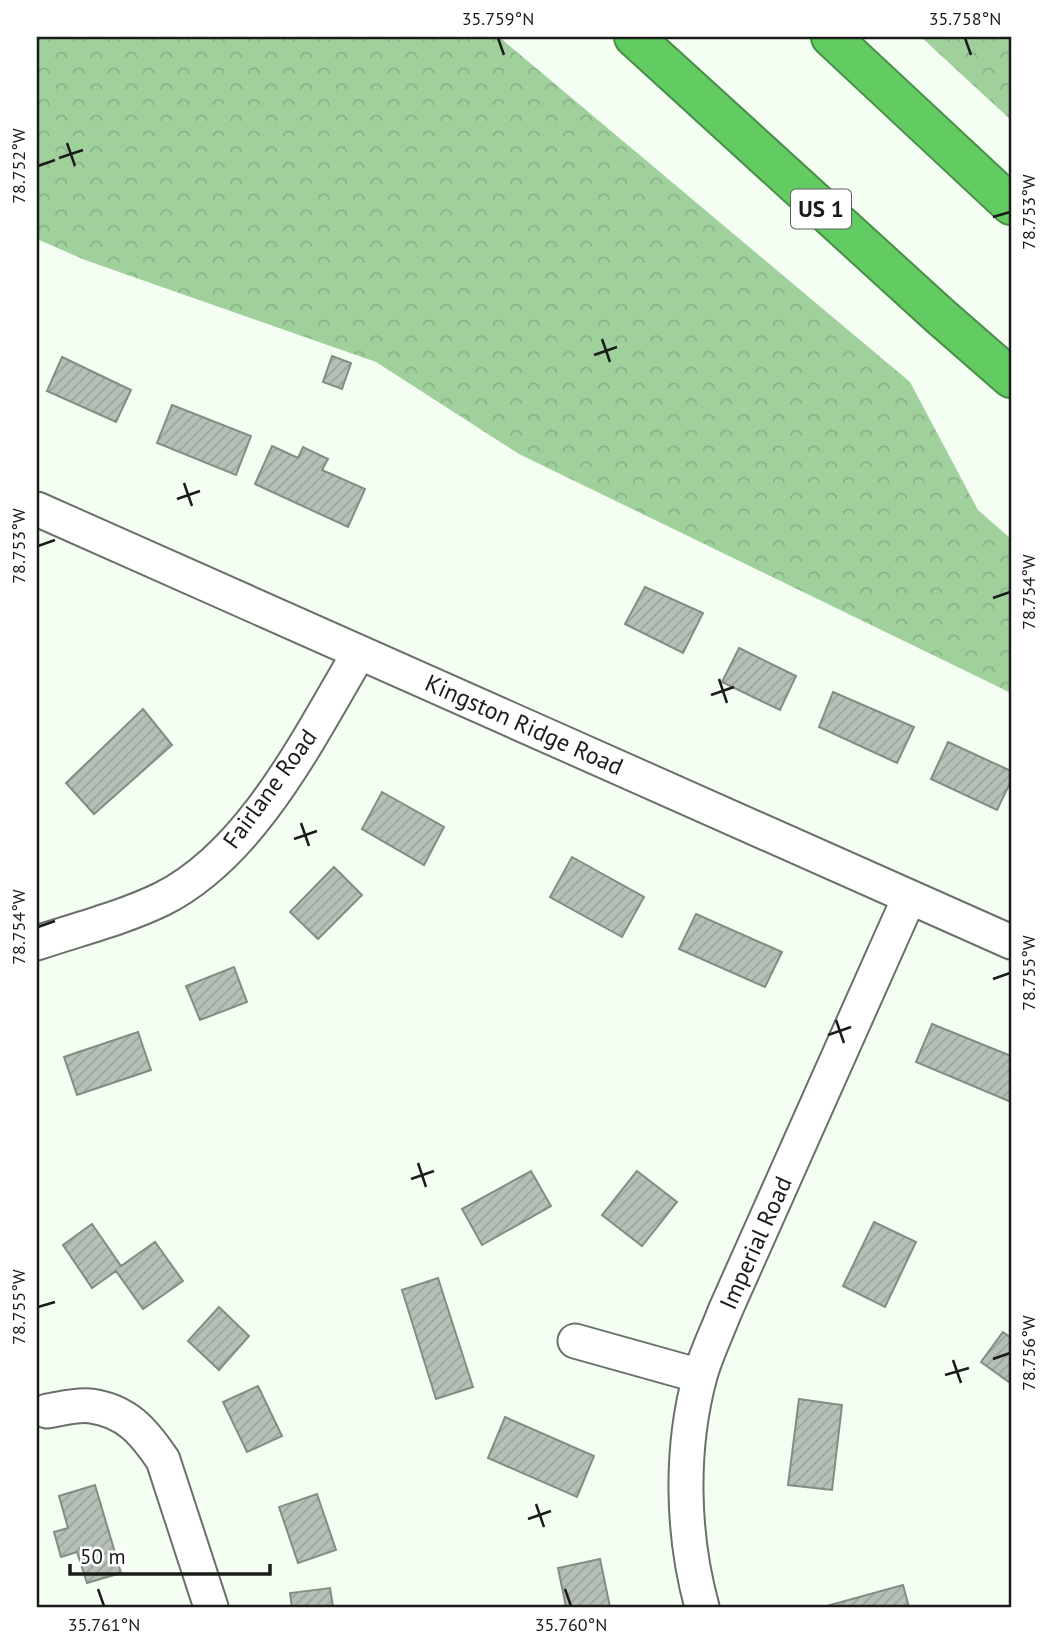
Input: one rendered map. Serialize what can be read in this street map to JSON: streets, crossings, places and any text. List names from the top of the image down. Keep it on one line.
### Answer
{"streets":{"highway":["US 1"],"street":["Kingston Ridge Road","Fairlane Road","Imperial Road"]},"crossings":[["Kingston Ridge Road","Fairlane Road"],["Kingston Ridge Road","Imperial Road"]],"scale_bar":"50 m","coordinates":["35.759°N","35.758°N","78.752°W","78.753°W","78.754°W","78.755°W","78.756°W","35.761°N","35.760°N"]}
